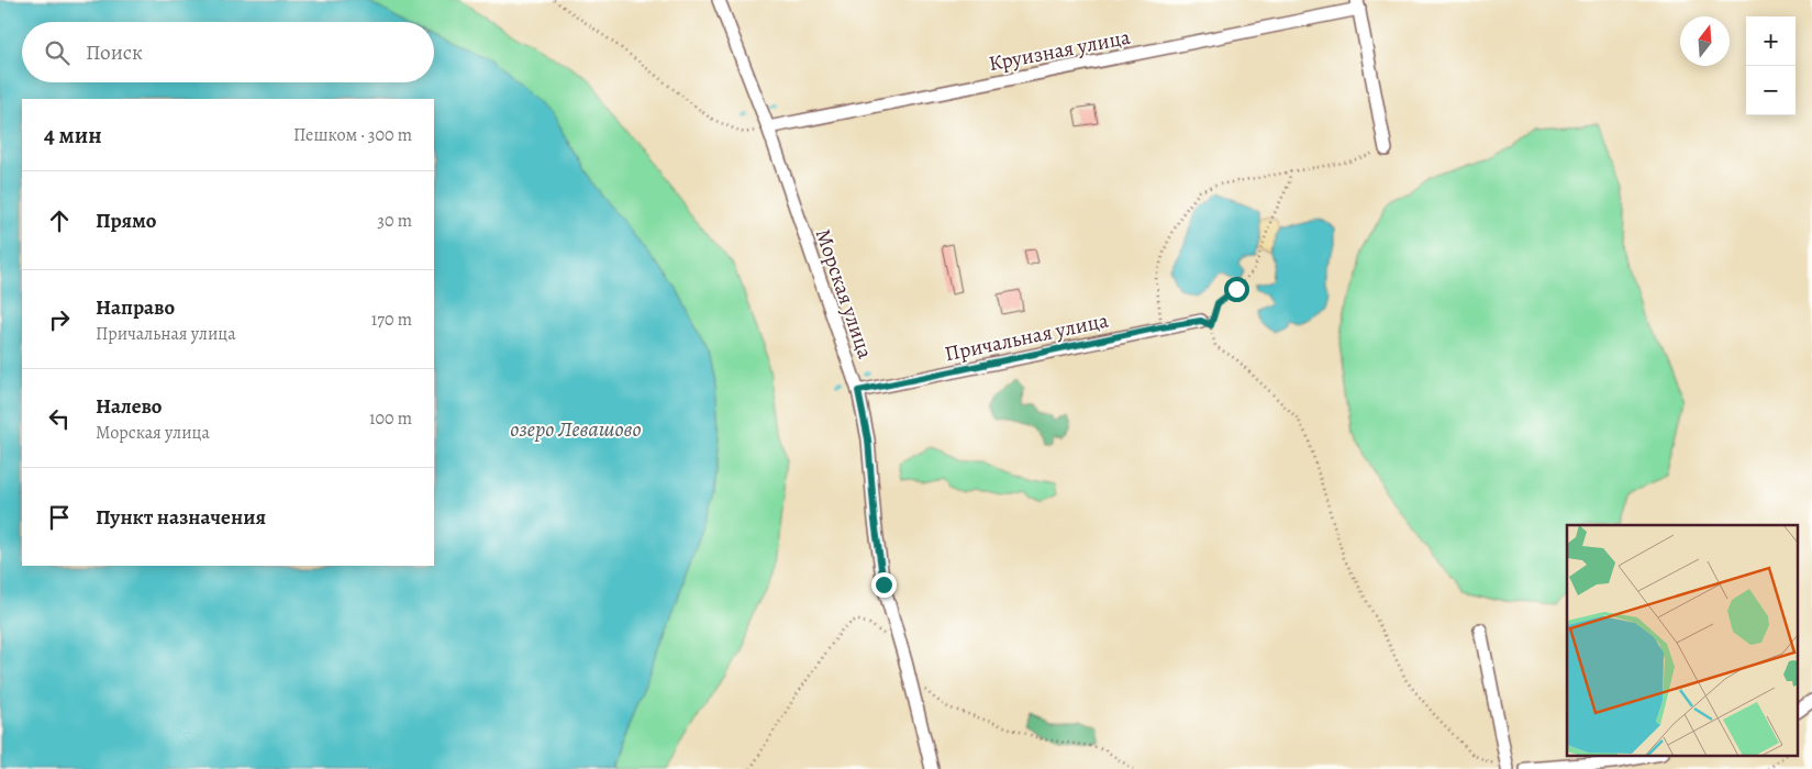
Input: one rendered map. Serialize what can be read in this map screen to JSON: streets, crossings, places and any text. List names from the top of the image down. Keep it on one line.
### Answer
{"streets":{"street":["Круизная улица","Морская улица","Причальная улица"]},"crossings":[["Круизная улица","Морская улица"],["Морская улица","Причальная улица"]],"water":["озеро Левашово"],"north":"top","page":{"map_buttons":["+","−"],"search":"Поиск","heading":["4 мин","Пешком · 300 m"],"list":[["Прямо","30 m"],["Направо","Причальная улица","170 m"],["Налево","Морская улица","100 m"],"Пункт назначения"]}}
